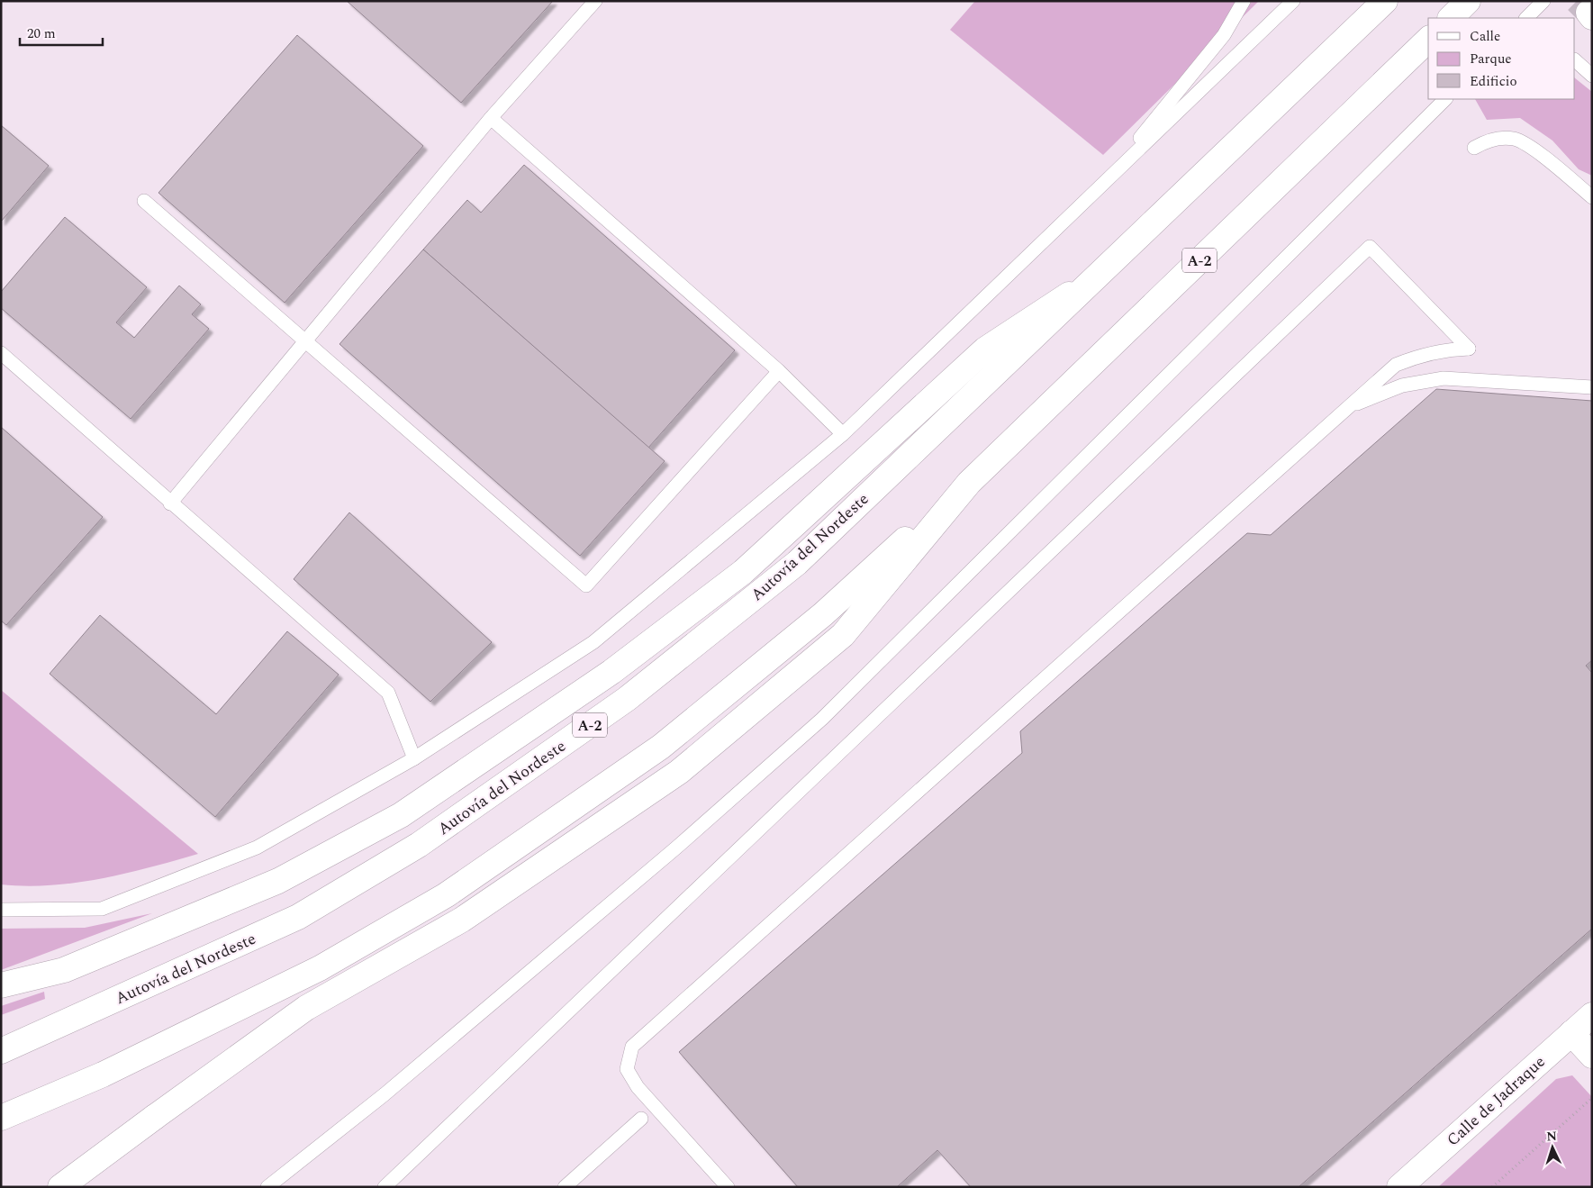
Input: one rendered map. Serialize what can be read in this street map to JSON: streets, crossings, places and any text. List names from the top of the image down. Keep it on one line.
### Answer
{"streets":{"main road":["A-2","Autovía del Nordeste","Calle de Jadraque"]},"crossings":[["A-2","Autovía del Nordeste"]],"legend":["Calle","Parque","Edificio"],"scale_bar":"20 m","north":"top"}
